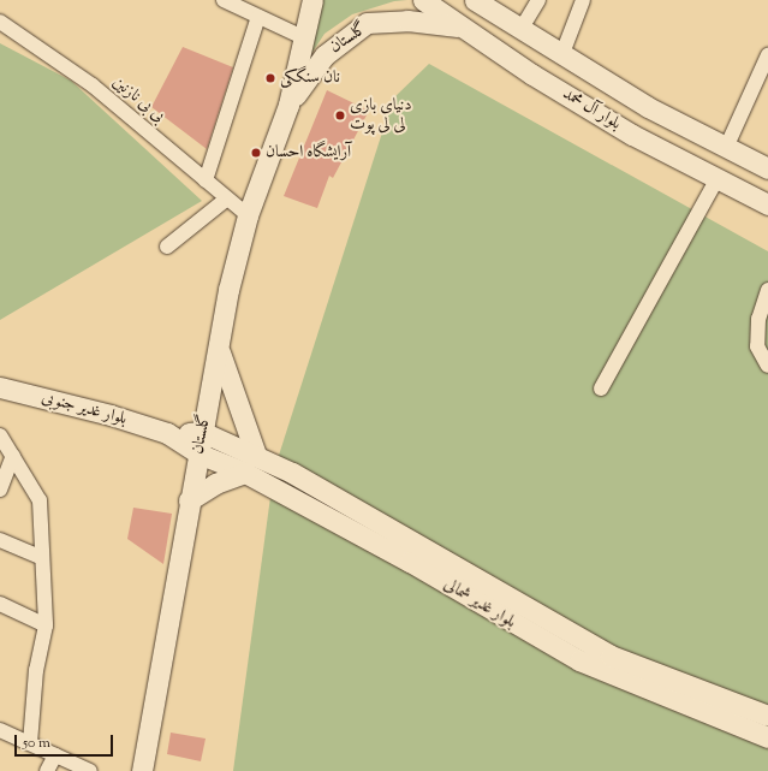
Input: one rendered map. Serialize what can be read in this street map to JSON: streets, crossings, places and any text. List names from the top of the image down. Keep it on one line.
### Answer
{"streets":{"main road":["گلستان","بلوار آل محمد","بلوار غدیر جنوبی","بلوار غدیر شمالی"],"street":["بی بی نازنین"]},"crossings":[["گلستان","بی بی نازنین"],["گلستان","بلوار آل محمد"],["گلستان","بلوار غدیر جنوبی"],["گلستان","بلوار غدیر شمالی"],["بلوار غدیر جنوبی","بلوار غدیر شمالی"]],"places":["نان سنگکی","دنیای بازی لی لی پوت","آرایشگاه احسان"],"scale_bar":"50 m"}
